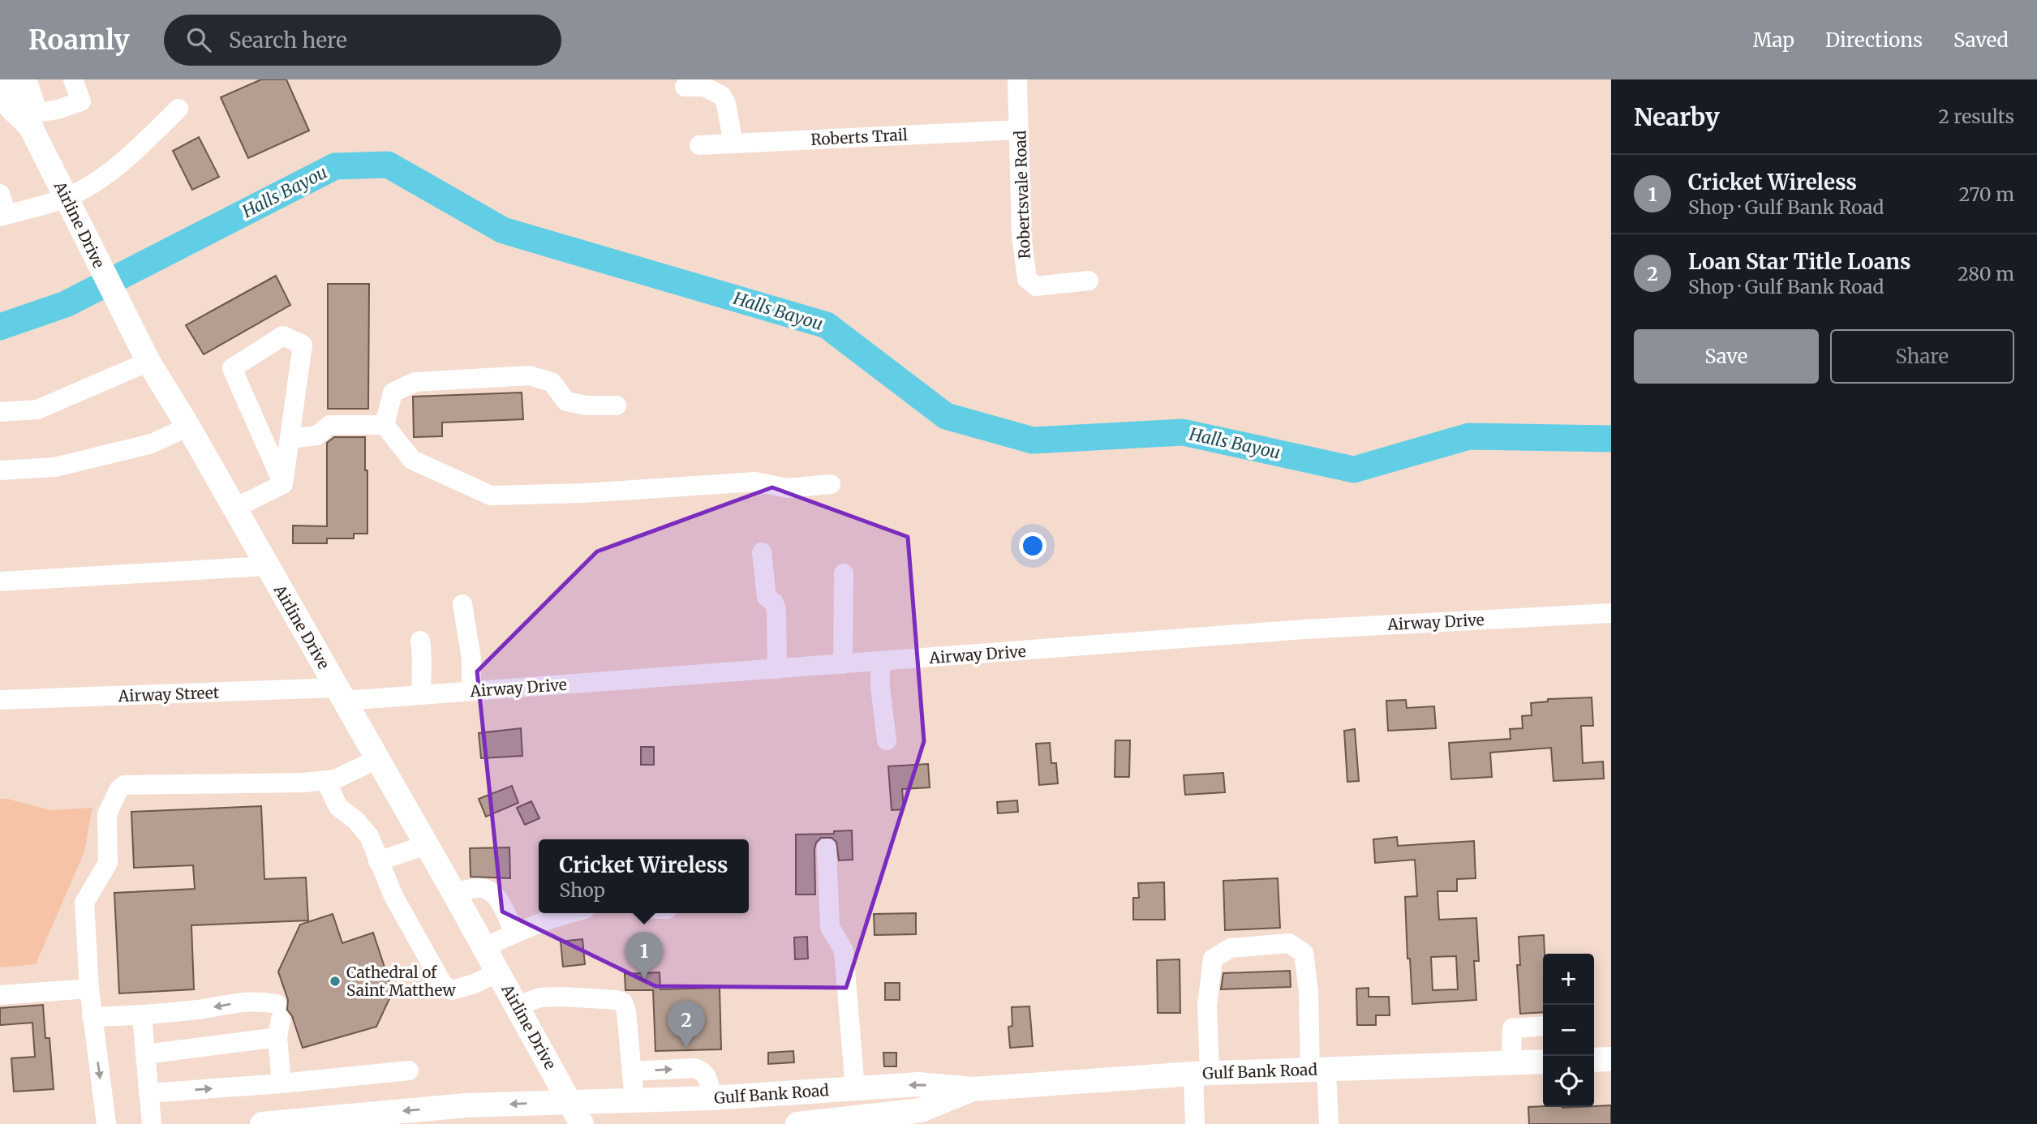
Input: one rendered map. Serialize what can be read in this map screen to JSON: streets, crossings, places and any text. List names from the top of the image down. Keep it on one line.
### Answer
{"streets":{"main road":["Airline Drive","Gulf Bank Road"],"street":["Roberts Trail","Robertsvale Road","Airway Drive","Airway Street"]},"crossings":[["Roberts Trail","Robertsvale Road"],["Airline Drive","Airway Drive"],["Airline Drive","Airway Street"],["Airline Drive","Gulf Bank Road"],["Airway Drive","Airway Street"]],"water":["Halls Bayou"],"places":["Cathedral of Saint Matthew"],"page":{"header":"Roamly","search":"Search here","nav":["Map","Directions","Saved"],"heading":["Nearby","2 results"],"list":[{"mark":"1","name":"Cricket Wireless","note":"Shop · Gulf Bank Road","value":"270 m"},{"mark":"2","name":"Loan Star Title Loans","note":"Shop · Gulf Bank Road","value":"280 m"}],"buttons":["Save","Share"],"popup":["Cricket Wireless","Shop"],"pins":["1","2"],"map_buttons":["+","−"]}}
